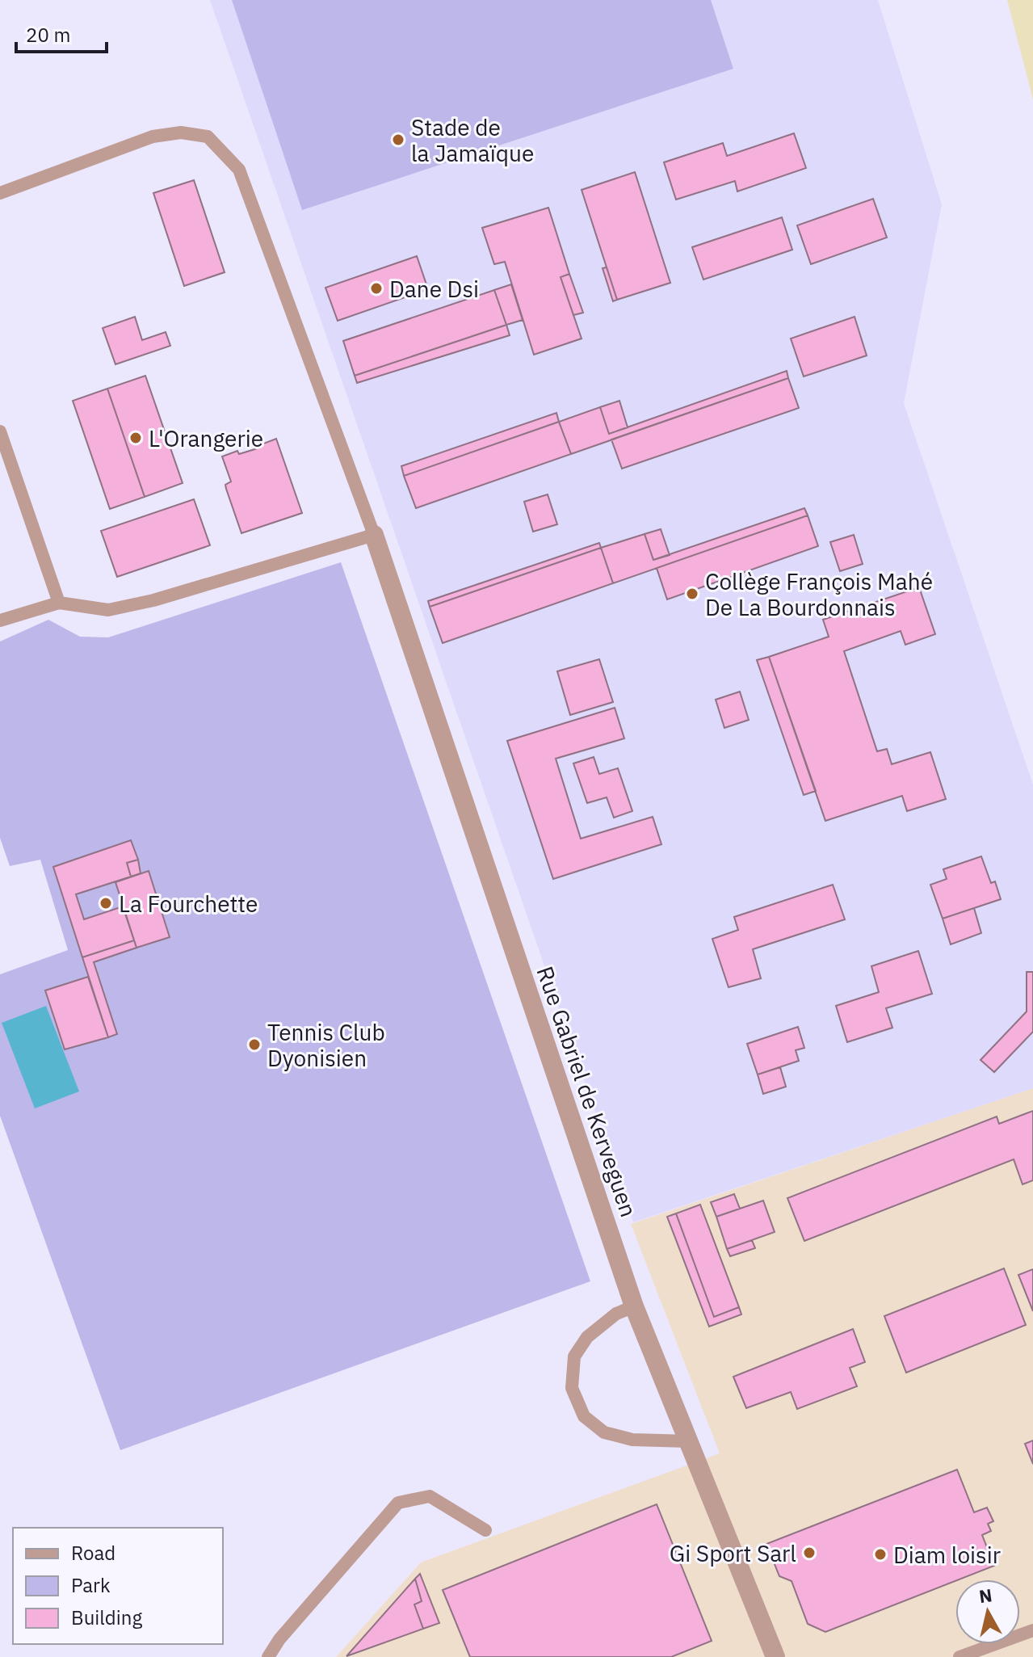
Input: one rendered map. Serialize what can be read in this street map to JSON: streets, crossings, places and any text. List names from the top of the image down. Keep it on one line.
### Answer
{"streets":{"street":["Rue Gabriel de Kerveguen"]},"places":["Stade de la Jamaïque","Dane Dsi","L'Orangerie","Collège François Mahé De La Bourdonnais","La Fourchette","Tennis Club Dyonisien","Gi Sport Sarl","Diam loisir"],"legend":["Road","Park","Building"],"scale_bar":"20 m","north":"top"}
